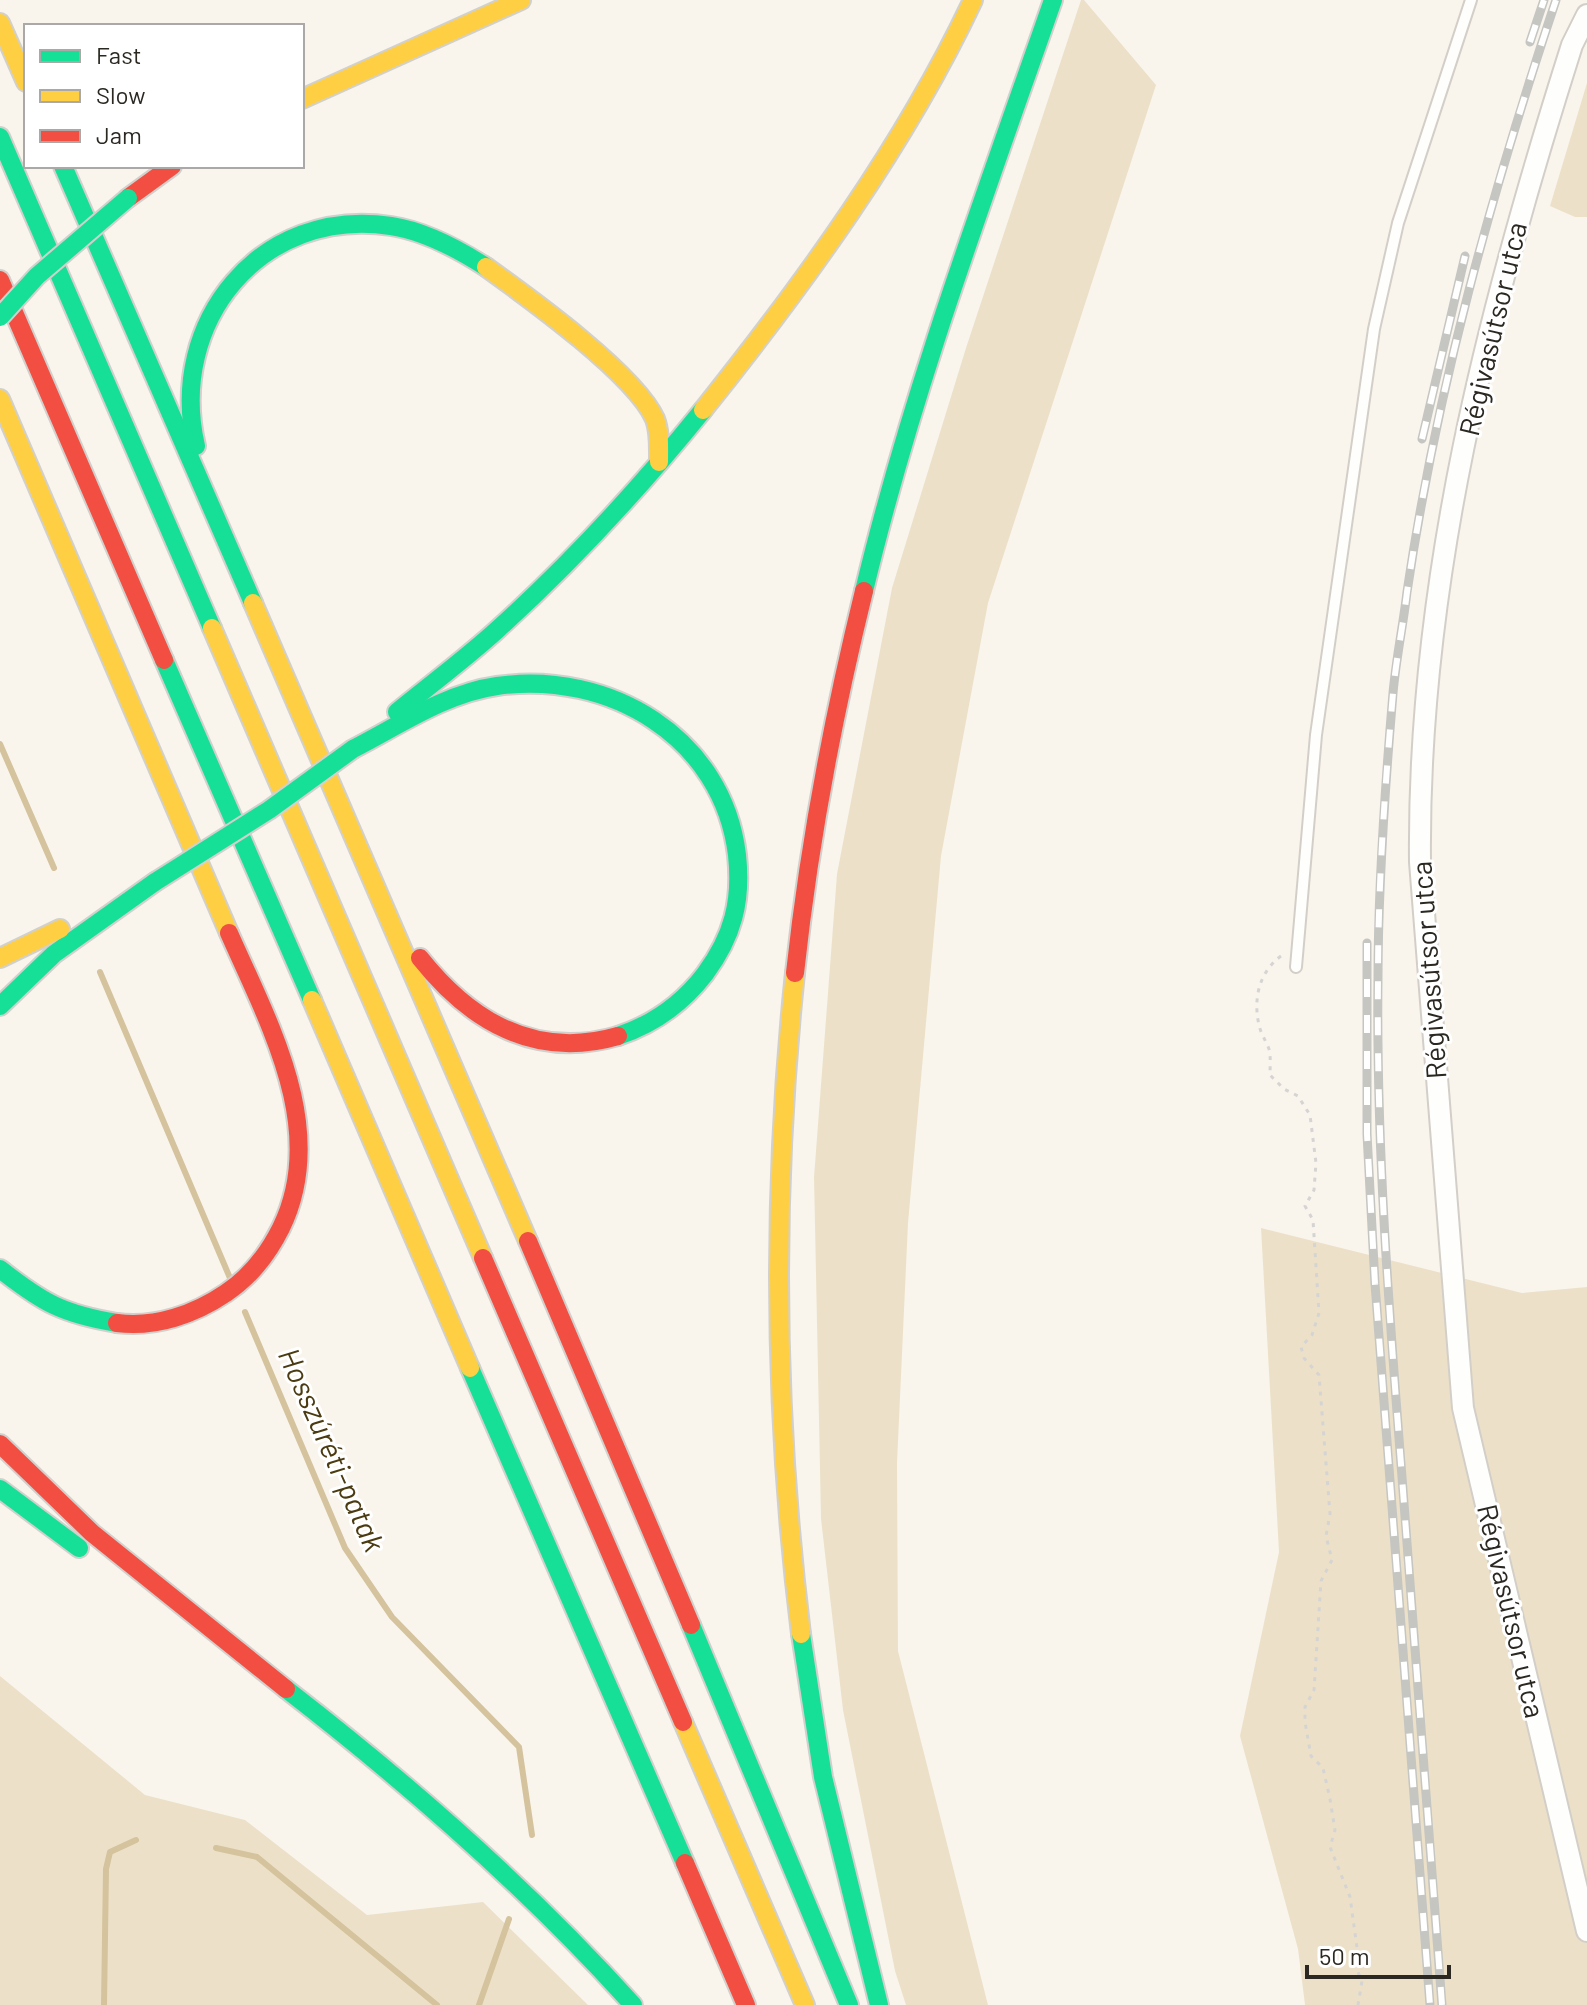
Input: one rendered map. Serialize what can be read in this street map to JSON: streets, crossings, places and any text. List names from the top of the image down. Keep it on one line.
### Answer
{"streets":{"street":["Régivasútsor utca"]},"water":["Hosszúréti-patak"],"legend":["Fast","Slow","Jam"],"scale_bar":"50 m"}
